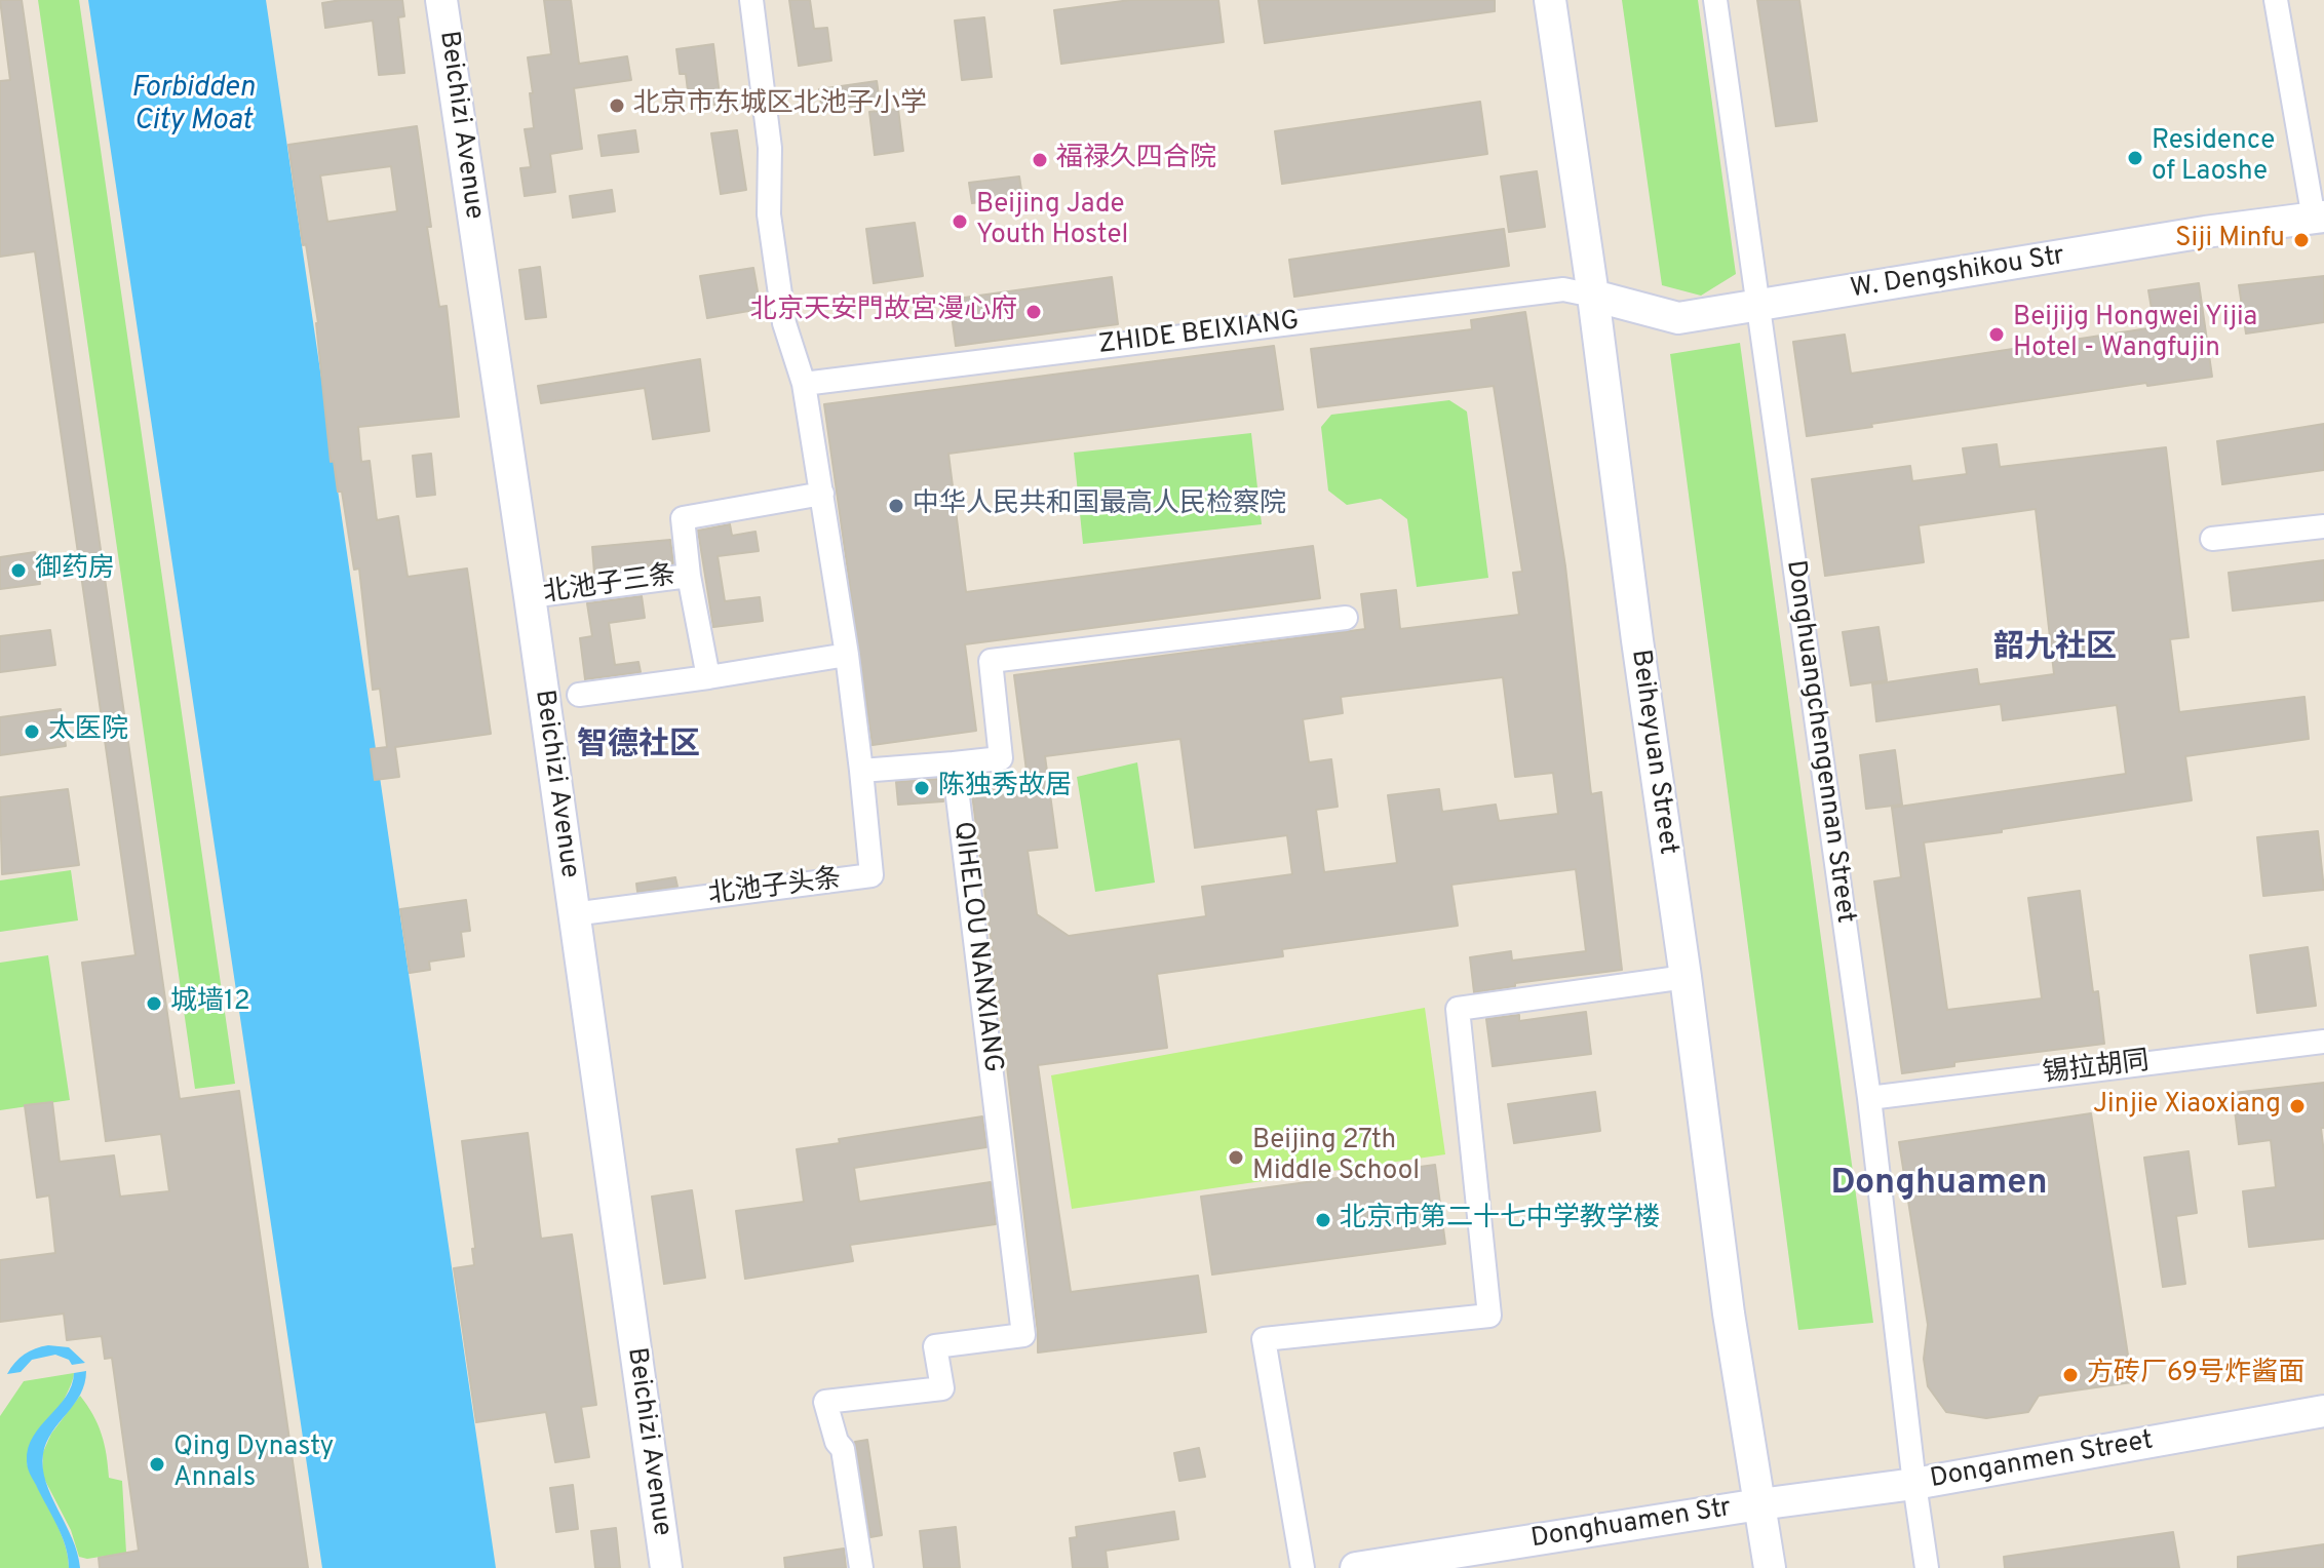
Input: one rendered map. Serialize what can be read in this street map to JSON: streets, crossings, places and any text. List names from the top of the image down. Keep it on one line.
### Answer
{"streets":{"main road":["Beichizi Avenue","W. Dengshikou Str","Beiheyuan Street","Donganmen Street","Donghuamen Str"],"street":["ZHIDE BEIXIANG","北池子三条","Donghuangchengennan Street","北池子头条","QIHELOU NANXIANG","锡拉胡同"]},"crossings":[["Beichizi Avenue","北池子三条"],["Beichizi Avenue","北池子头条"],["W. Dengshikou Str","ZHIDE BEIXIANG"],["W. Dengshikou Str","Donghuangchengennan Street"],["W. Dengshikou Str","Beiheyuan Street"],["ZHIDE BEIXIANG","Beiheyuan Street"],["Donghuangchengennan Street","锡拉胡同"],["Donghuangchengennan Street","Donganmen Street"],["Beiheyuan Street","Donganmen Street"],["Beiheyuan Street","Donghuamen Str"],["Donganmen Street","Donghuamen Str"]],"districts":["韶九社区","智德社区","Donghuamen"],"water":["Forbidden City Moat"],"places":["北京市东城区北池子小学","Residence of Laoshe","福禄久四合院","Beijing Jade Youth Hostel","Siji Minfu","北京天安門故宮漫心府","Beijijg Hongwei Yijia Hotel - Wangfujin","中华人民共和国最高人民检察院","御药房","太医院","陈独秀故居","城墙12","Jinjie Xiaoxiang","Beijing 27th Middle School","北京市第二十七中学教学楼","方砖厂69号炸酱面","Qing Dynasty Annals"]}
